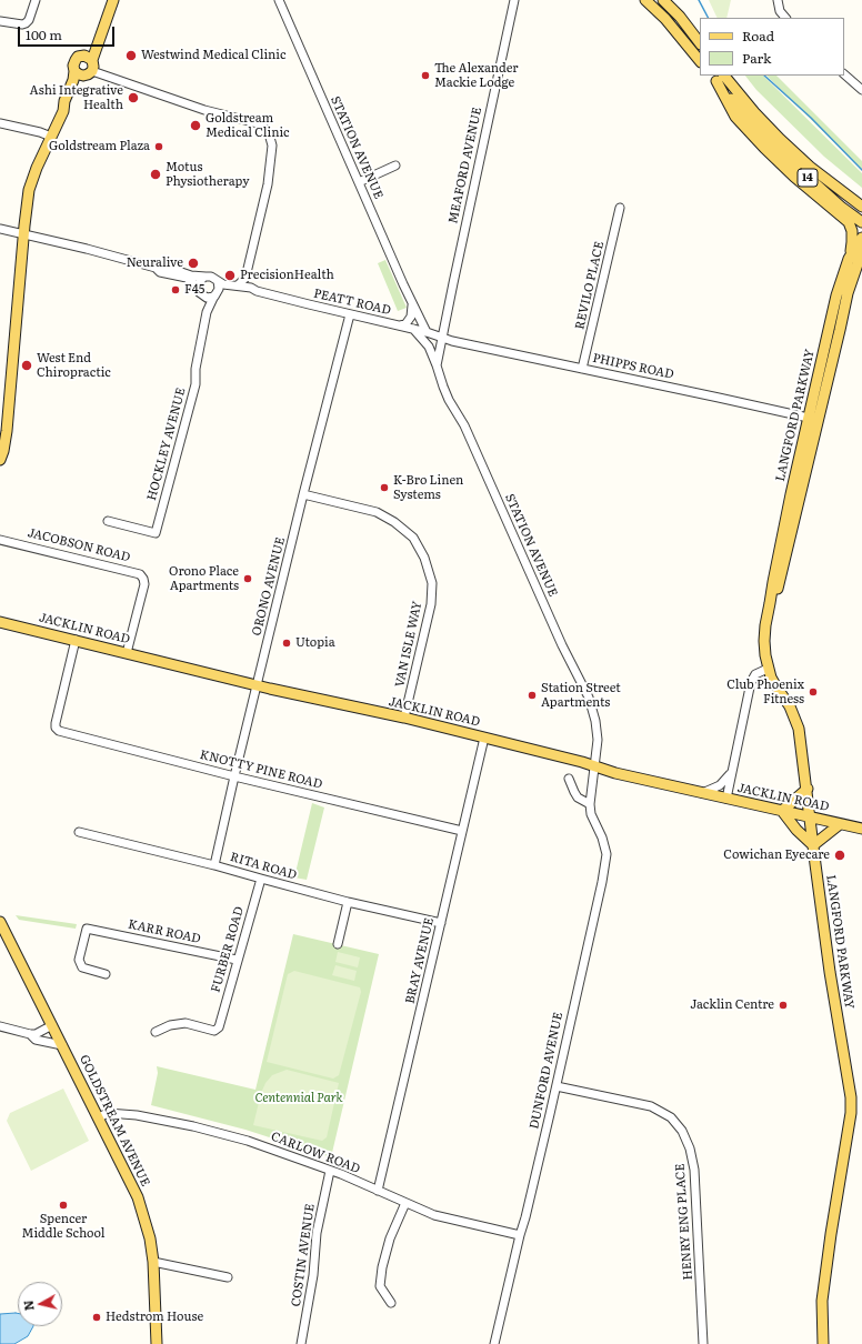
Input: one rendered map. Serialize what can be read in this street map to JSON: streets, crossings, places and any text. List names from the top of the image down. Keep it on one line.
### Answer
{"streets":{"main road":["14","LANGFORD PARKWAY","JACKLIN ROAD","GOLDSTREAM AVENUE"],"street":["STATION AVENUE","MEAFORD AVENUE","REVILO PLACE","PEATT ROAD","PHIPPS ROAD","HOCKLEY AVENUE","JACOBSON ROAD","ORONO AVENUE","VAN ISLE WAY","KNOTTY PINE ROAD","RITA ROAD","KARR ROAD","FURBER ROAD","BRAY AVENUE","DUNFORD AVENUE","CARLOW ROAD","HENRY ENG PLACE","COSTIN AVENUE"]},"crossings":[["STATION AVENUE","MEAFORD AVENUE"],["STATION AVENUE","PEATT ROAD"],["STATION AVENUE","PHIPPS ROAD"],["STATION AVENUE","JACKLIN ROAD"],["STATION AVENUE","DUNFORD AVENUE"],["MEAFORD AVENUE","PEATT ROAD"],["MEAFORD AVENUE","PHIPPS ROAD"],["REVILO PLACE","PHIPPS ROAD"],["PEATT ROAD","PHIPPS ROAD"],["PEATT ROAD","HOCKLEY AVENUE"],["PEATT ROAD","ORONO AVENUE"],["PHIPPS ROAD","LANGFORD PARKWAY"],["LANGFORD PARKWAY","JACKLIN ROAD"],["JACOBSON ROAD","JACKLIN ROAD"],["ORONO AVENUE","JACKLIN ROAD"],["ORONO AVENUE","VAN ISLE WAY"],["ORONO AVENUE","KNOTTY PINE ROAD"],["ORONO AVENUE","RITA ROAD"],["JACKLIN ROAD","VAN ISLE WAY"],["JACKLIN ROAD","KNOTTY PINE ROAD"],["JACKLIN ROAD","BRAY AVENUE"],["JACKLIN ROAD","DUNFORD AVENUE"],["KNOTTY PINE ROAD","BRAY AVENUE"],["RITA ROAD","FURBER ROAD"],["RITA ROAD","BRAY AVENUE"],["KARR ROAD","FURBER ROAD"],["BRAY AVENUE","CARLOW ROAD"],["DUNFORD AVENUE","CARLOW ROAD"],["DUNFORD AVENUE","HENRY ENG PLACE"],["GOLDSTREAM AVENUE","CARLOW ROAD"],["CARLOW ROAD","COSTIN AVENUE"]],"parks":["Centennial Park"],"places":["Westwind Medical Clinic","The Alexander Mackie Lodge","Ashi Integrative Health","Goldstream Medical Clinic","Goldstream Plaza","Motus Physiotherapy","Neuralive","PrecisionHealth","F45","West End Chiropractic","K-Bro Linen Systems","Orono Place Apartments","Utopia","Club Phoenix Fitness","Station Street Apartments","Cowichan Eyecare","Jacklin Centre","Spencer Middle School","Hedstrom House"],"legend":["Road","Park"],"scale_bar":"100 m","north":"left"}
